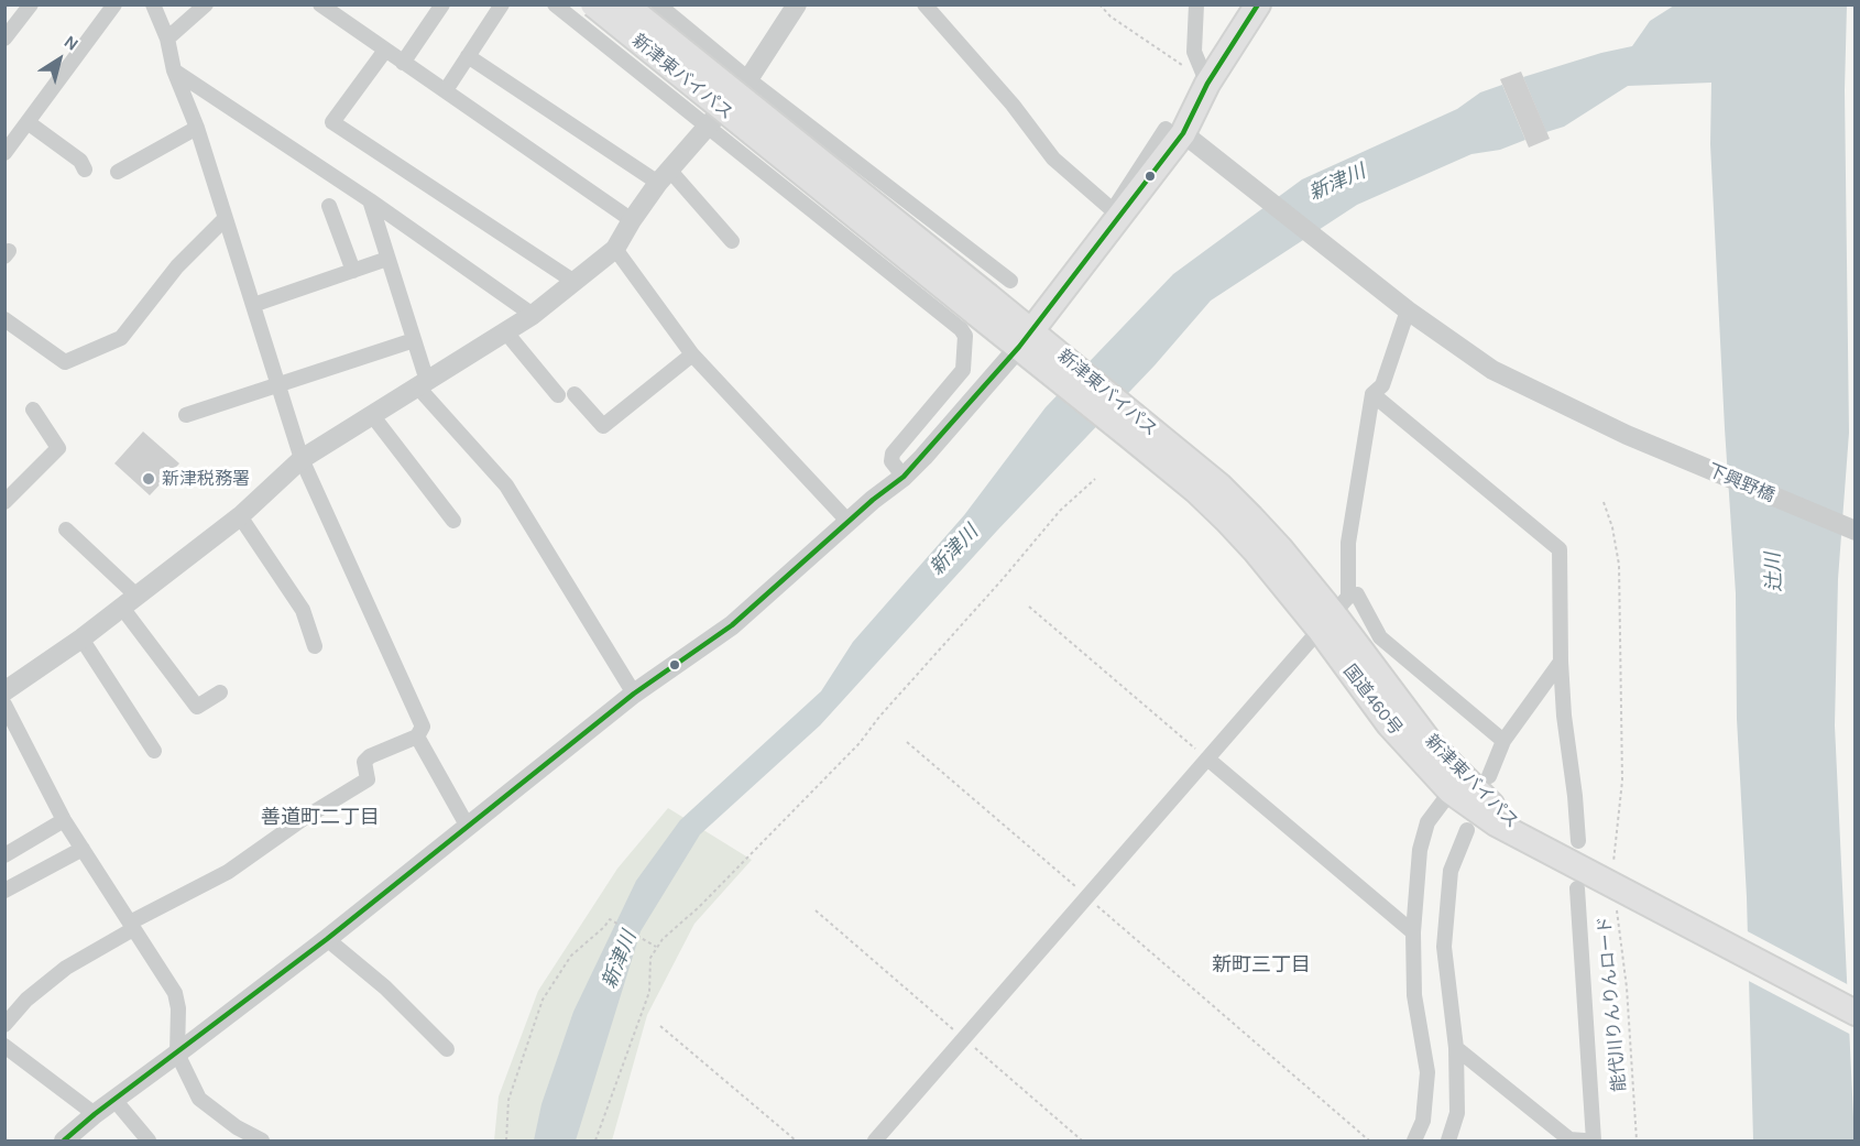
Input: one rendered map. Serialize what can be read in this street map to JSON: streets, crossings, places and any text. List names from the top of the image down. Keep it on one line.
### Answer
{"streets":{"main road":["新津東バイパス","国道460号"],"street":["下興野橋"],"path":["能代川りんりんロード"]},"crossings":[["新津東バイパス","国道460号"],["国道460号","能代川りんりんロード"]],"districts":["善道町二丁目","新町三丁目"],"water":["新津川","辻川"],"places":["新津税務署"],"north":"top right"}
